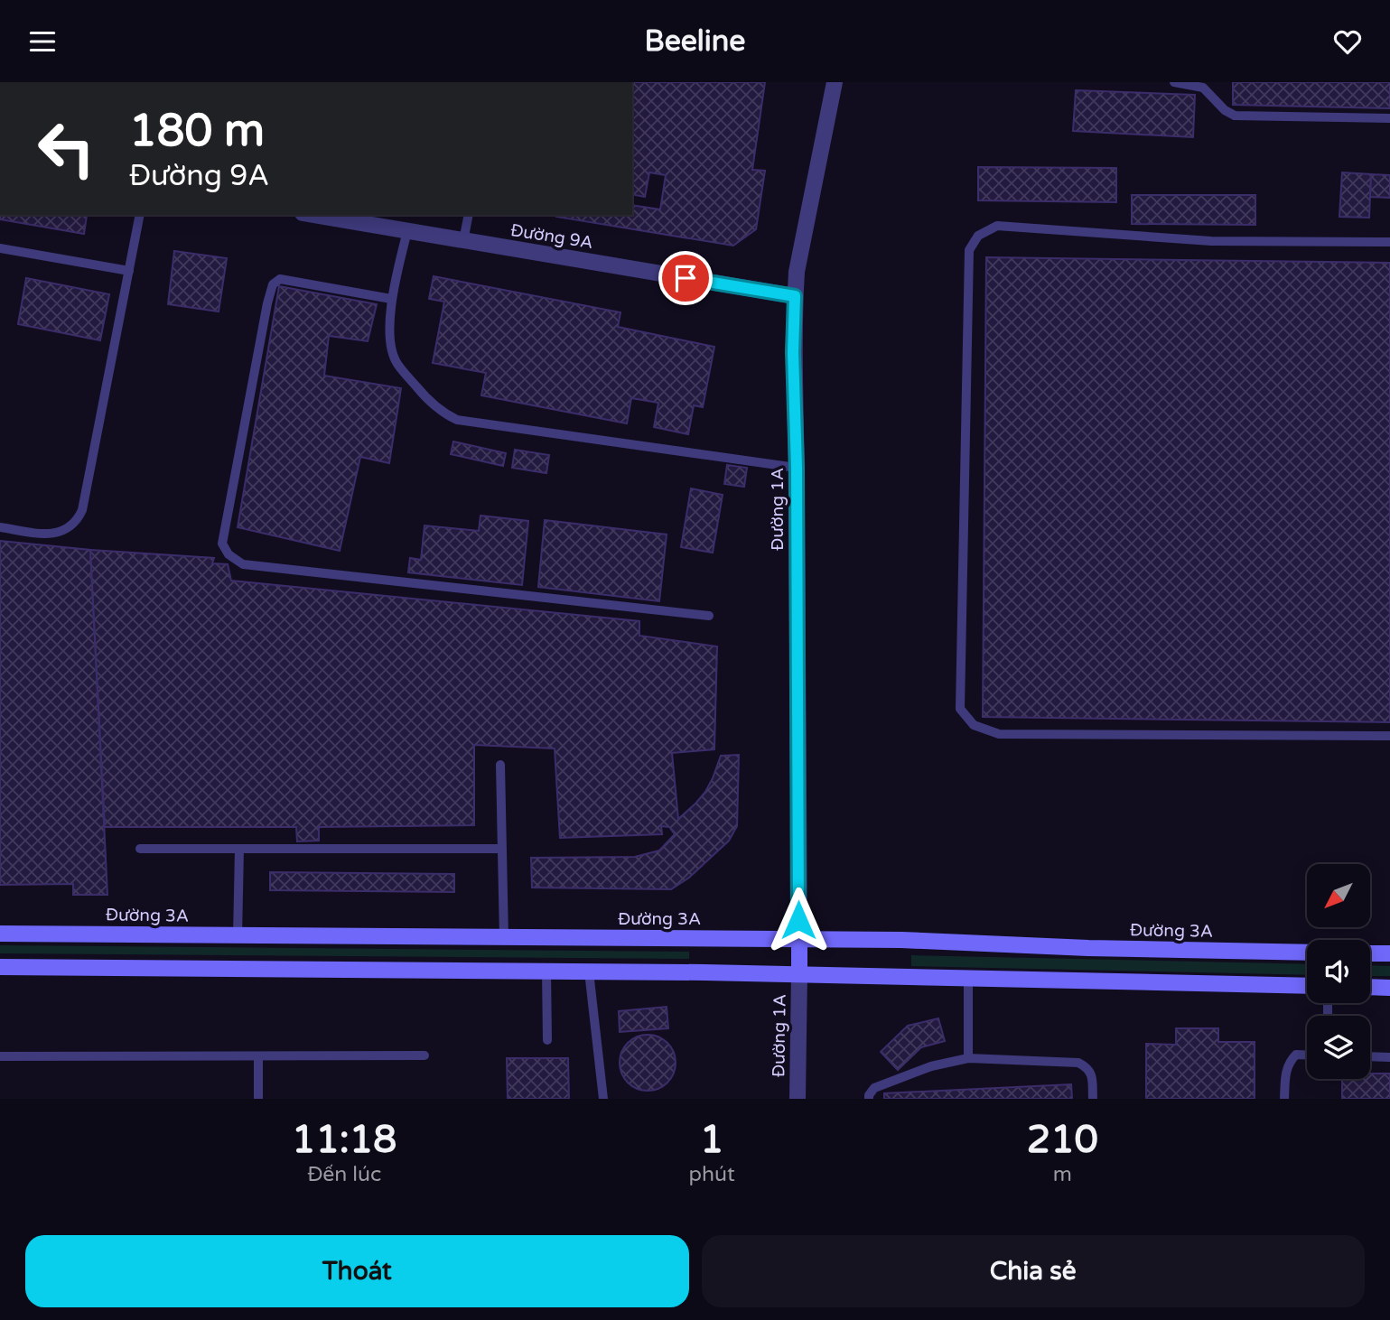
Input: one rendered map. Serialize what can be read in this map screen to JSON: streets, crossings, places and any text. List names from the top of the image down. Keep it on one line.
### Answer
{"streets":{"street":["Đường 9A","Đường 1A","Đường 3A"]},"crossings":[["Đường 9A","Đường 1A"],["Đường 1A","Đường 3A"]],"north":"bottom left","page":{"header":"Beeline","turn":["180 m","Đường 9A"],"eta":["11:18","Đến lúc","1","phút","210","m"],"buttons":["Thoát","Chia sẻ"]}}
